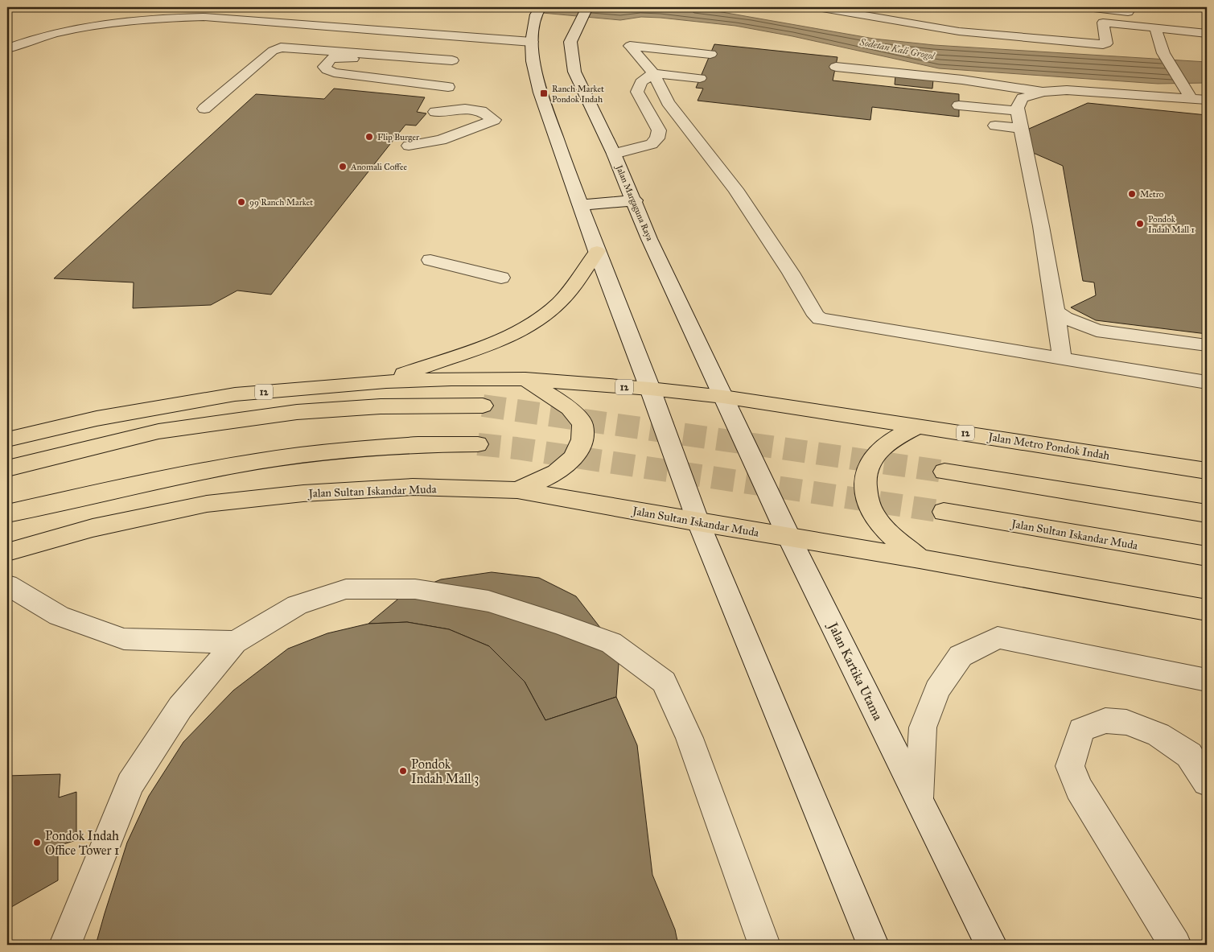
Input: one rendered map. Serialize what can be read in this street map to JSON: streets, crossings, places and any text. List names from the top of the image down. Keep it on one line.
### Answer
{"streets":{"highway":["12","Jalan Metro Pondok Indah","Jalan Sultan Iskandar Muda"],"main road":["Jalan Margaguna Raya","Jalan Kartika Utama"]},"crossings":[["Jalan Margaguna Raya","12"],["Jalan Margaguna Raya","Jalan Metro Pondok Indah"],["Jalan Margaguna Raya","Jalan Kartika Utama"],["12","Jalan Metro Pondok Indah"],["12","Jalan Kartika Utama"],["Jalan Metro Pondok Indah","Jalan Kartika Utama"],["Jalan Sultan Iskandar Muda","Jalan Kartika Utama"]],"water":["Sodetan Kali Grogol"],"places":{"transit":["Ranch Market Pondok Indah"],"other":["Flip Burger","Anomali Coffee","Metro","99 Ranch Market","Pondok Indah Mall 1","Pondok Indah Mall 3","Pondok Indah Office Tower 1"]}}
